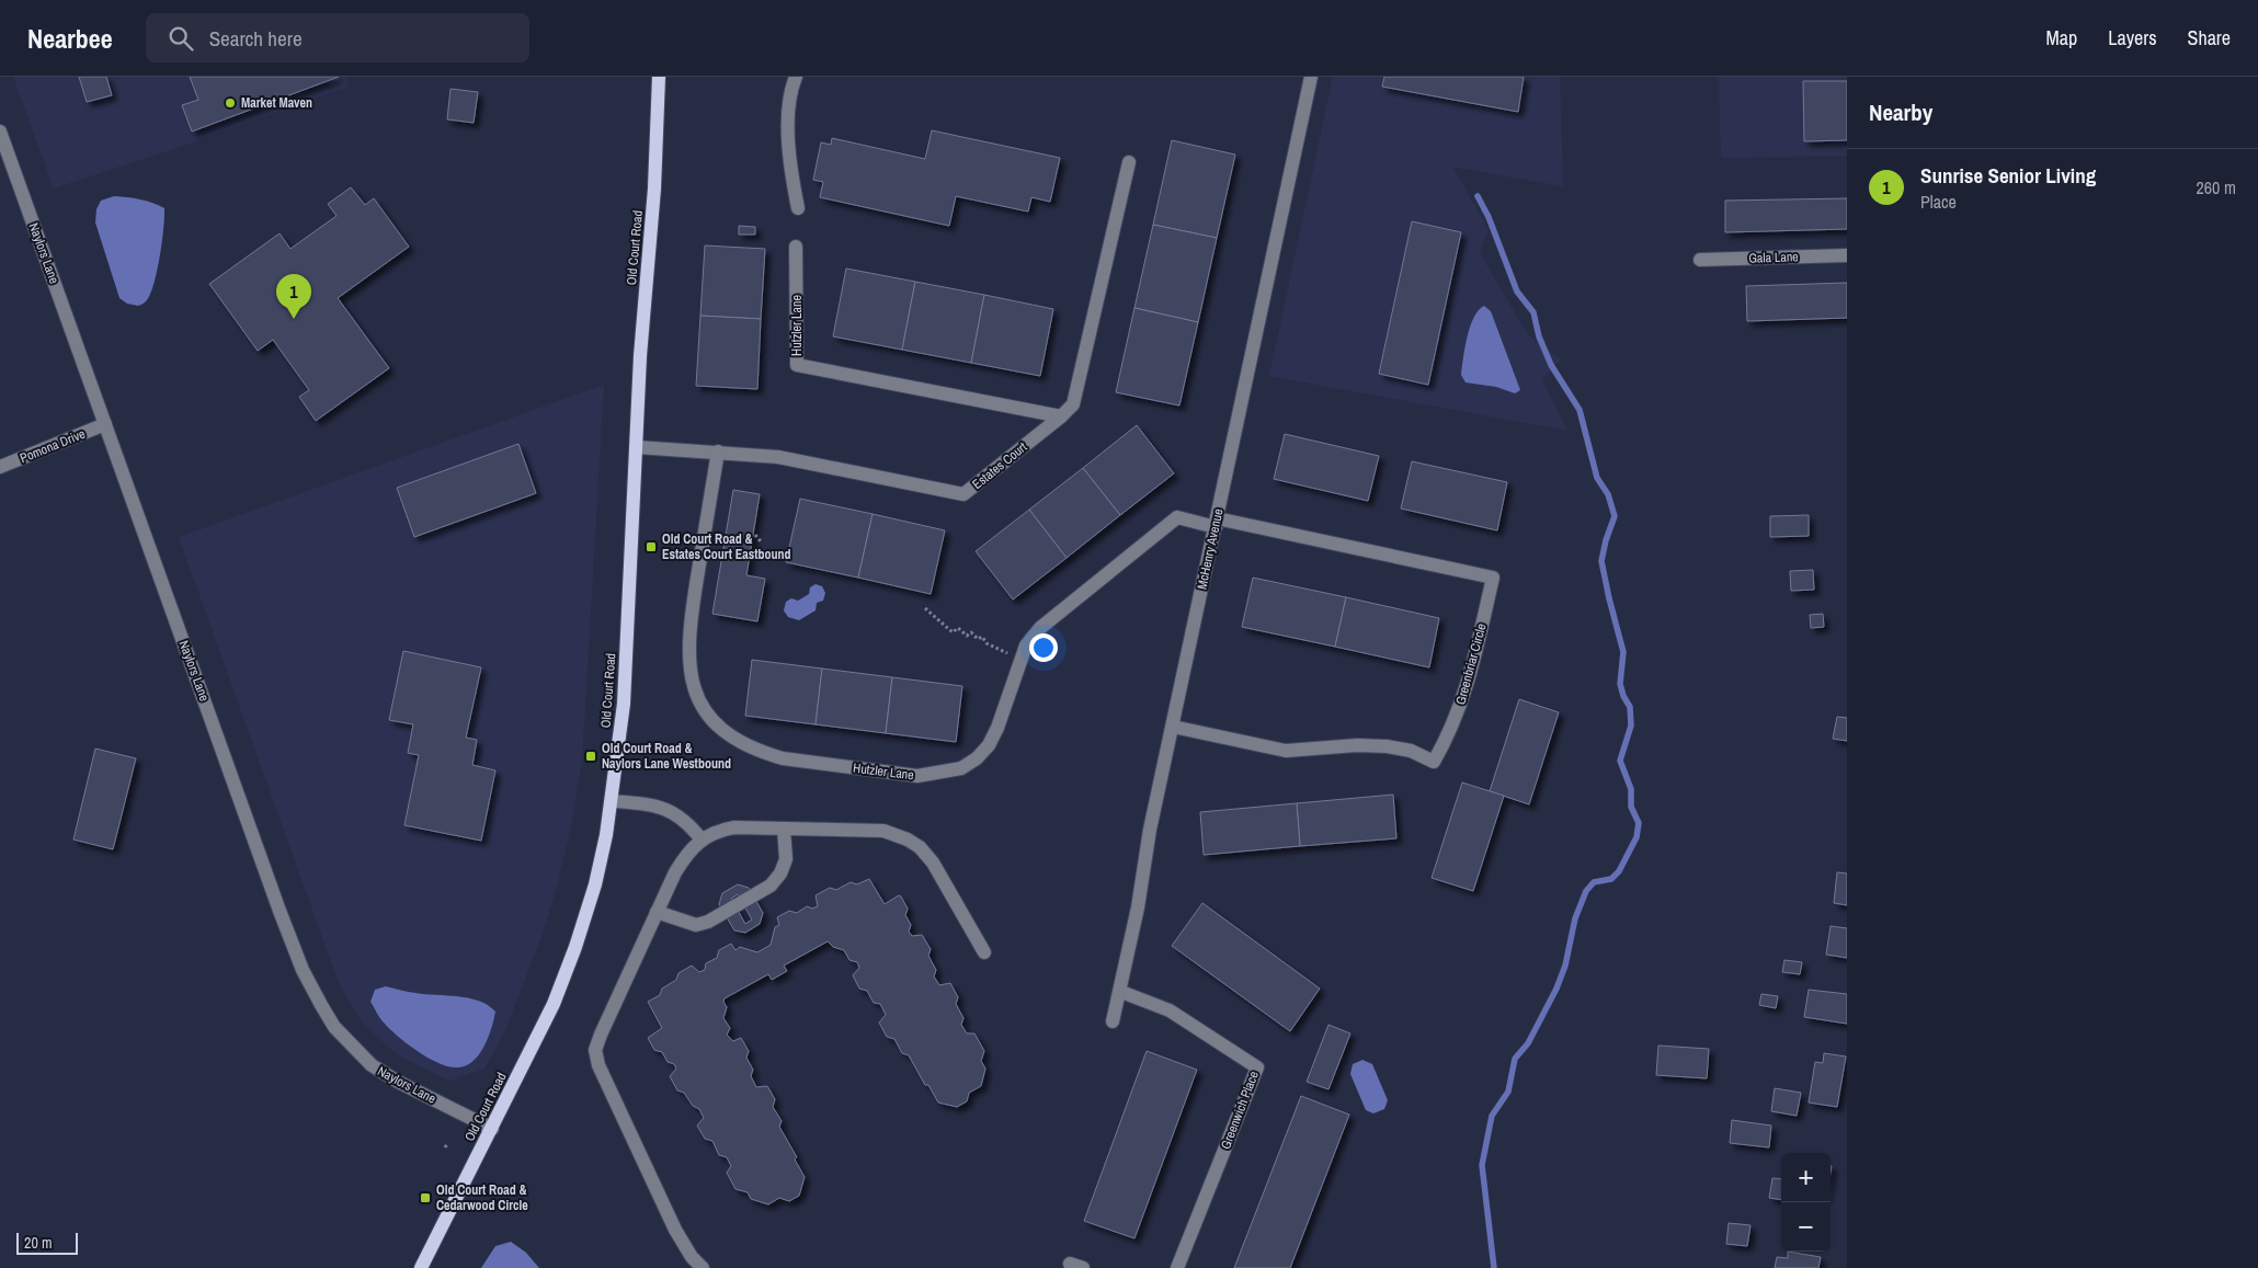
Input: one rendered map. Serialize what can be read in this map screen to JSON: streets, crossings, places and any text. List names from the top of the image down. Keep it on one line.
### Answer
{"streets":{"main road":["Old Court Road"],"street":["Naylors Lane","Gala Lane","Hutzler Lane","Pomona Drive","Estates Court","McHenry Avenue","Greenbriar Circle","Greenwich Place"]},"crossings":[["Old Court Road","Naylors Lane"],["Old Court Road","Estates Court"],["Naylors Lane","Pomona Drive"],["Hutzler Lane","Estates Court"],["Hutzler Lane","McHenry Avenue"],["Hutzler Lane","Greenbriar Circle"],["McHenry Avenue","Greenbriar Circle"],["McHenry Avenue","Greenwich Place"]],"places":{"other":["Market Maven"],"transit":["Old Court Road & Estates Court Eastbound","Old Court Road & Naylors Lane Westbound","Old Court Road & Cedarwood Circle"]},"scale_bar":"20 m","page":{"header":"Nearbee","search":"Search here","nav":["Map","Layers","Share"],"heading":"Nearby","list":[{"mark":"1","name":"Sunrise Senior Living","note":"Place","value":"260 m"}],"pins":"1","map_buttons":["+","−"],"scale":"20 m"}}
